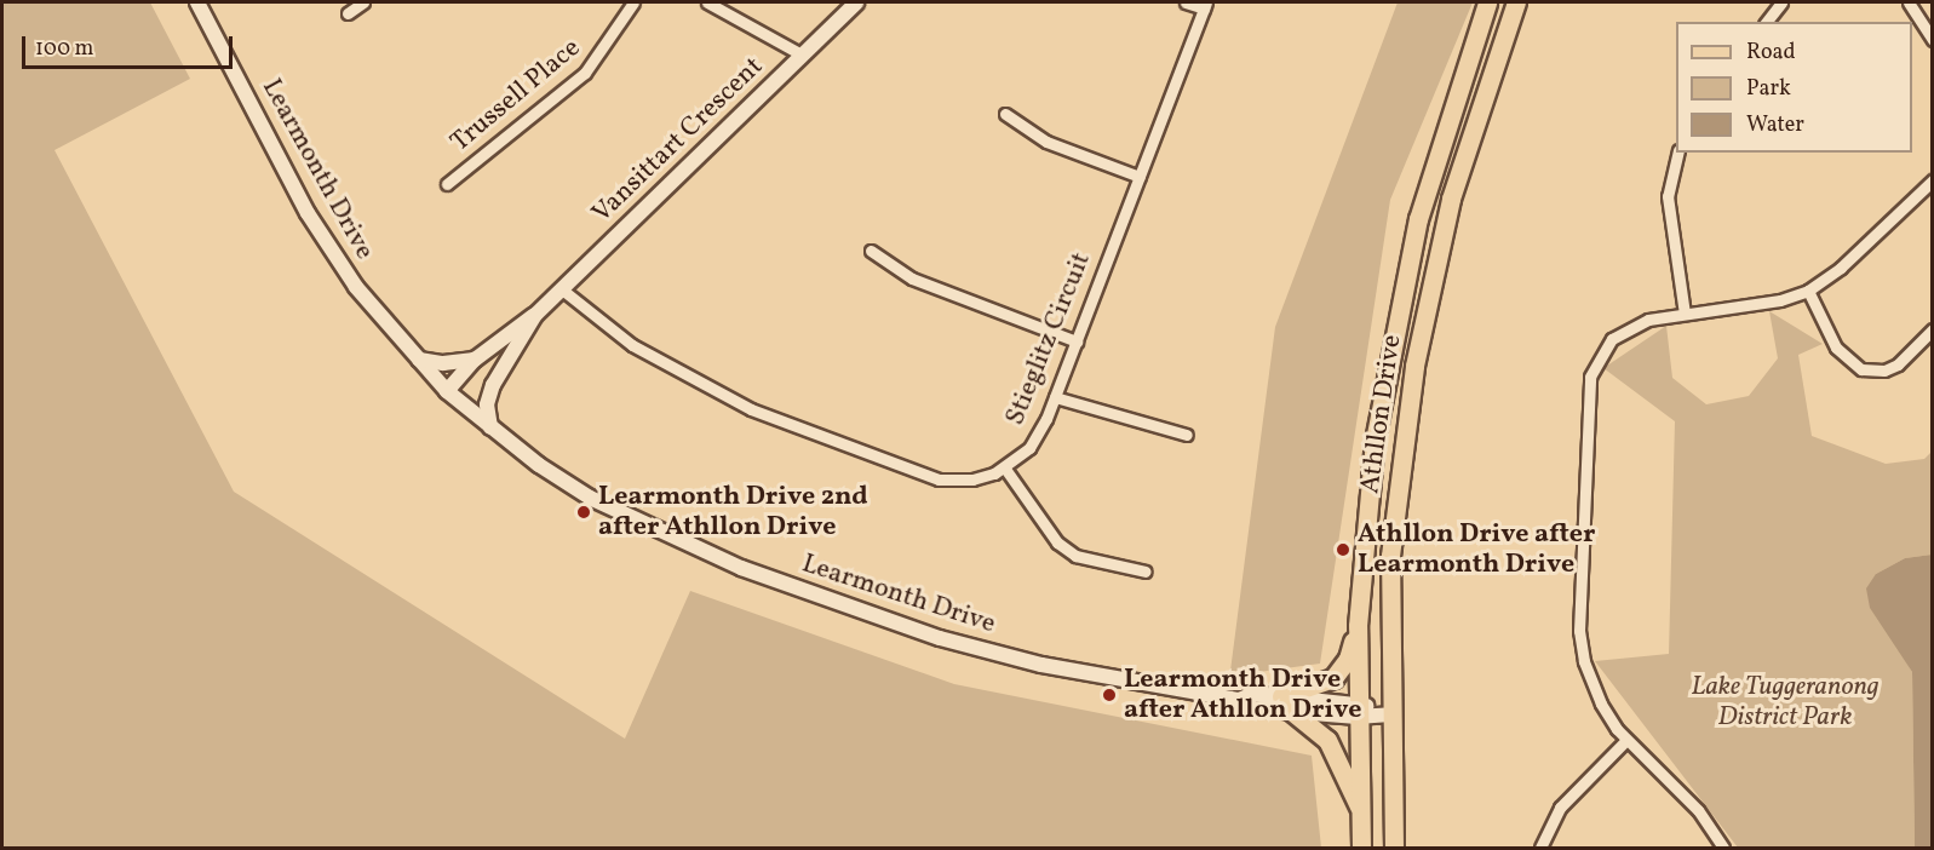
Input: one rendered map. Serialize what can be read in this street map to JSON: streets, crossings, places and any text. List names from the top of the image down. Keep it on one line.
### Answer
{"streets":{"main road":["Athllon Drive"],"street":["Trussell Place","Vansittart Crescent","Learmonth Drive","Stieglitz Circuit"]},"crossings":[["Vansittart Crescent","Learmonth Drive"],["Vansittart Crescent","Stieglitz Circuit"],["Learmonth Drive","Athllon Drive"]],"parks":["Lake Tuggeranong District Park"],"places":["Learmonth Drive 2nd after Athllon Drive","Athllon Drive after Learmonth Drive","Learmonth Drive after Athllon Drive"],"legend":["Road","Park","Water"],"scale_bar":"100 m"}
